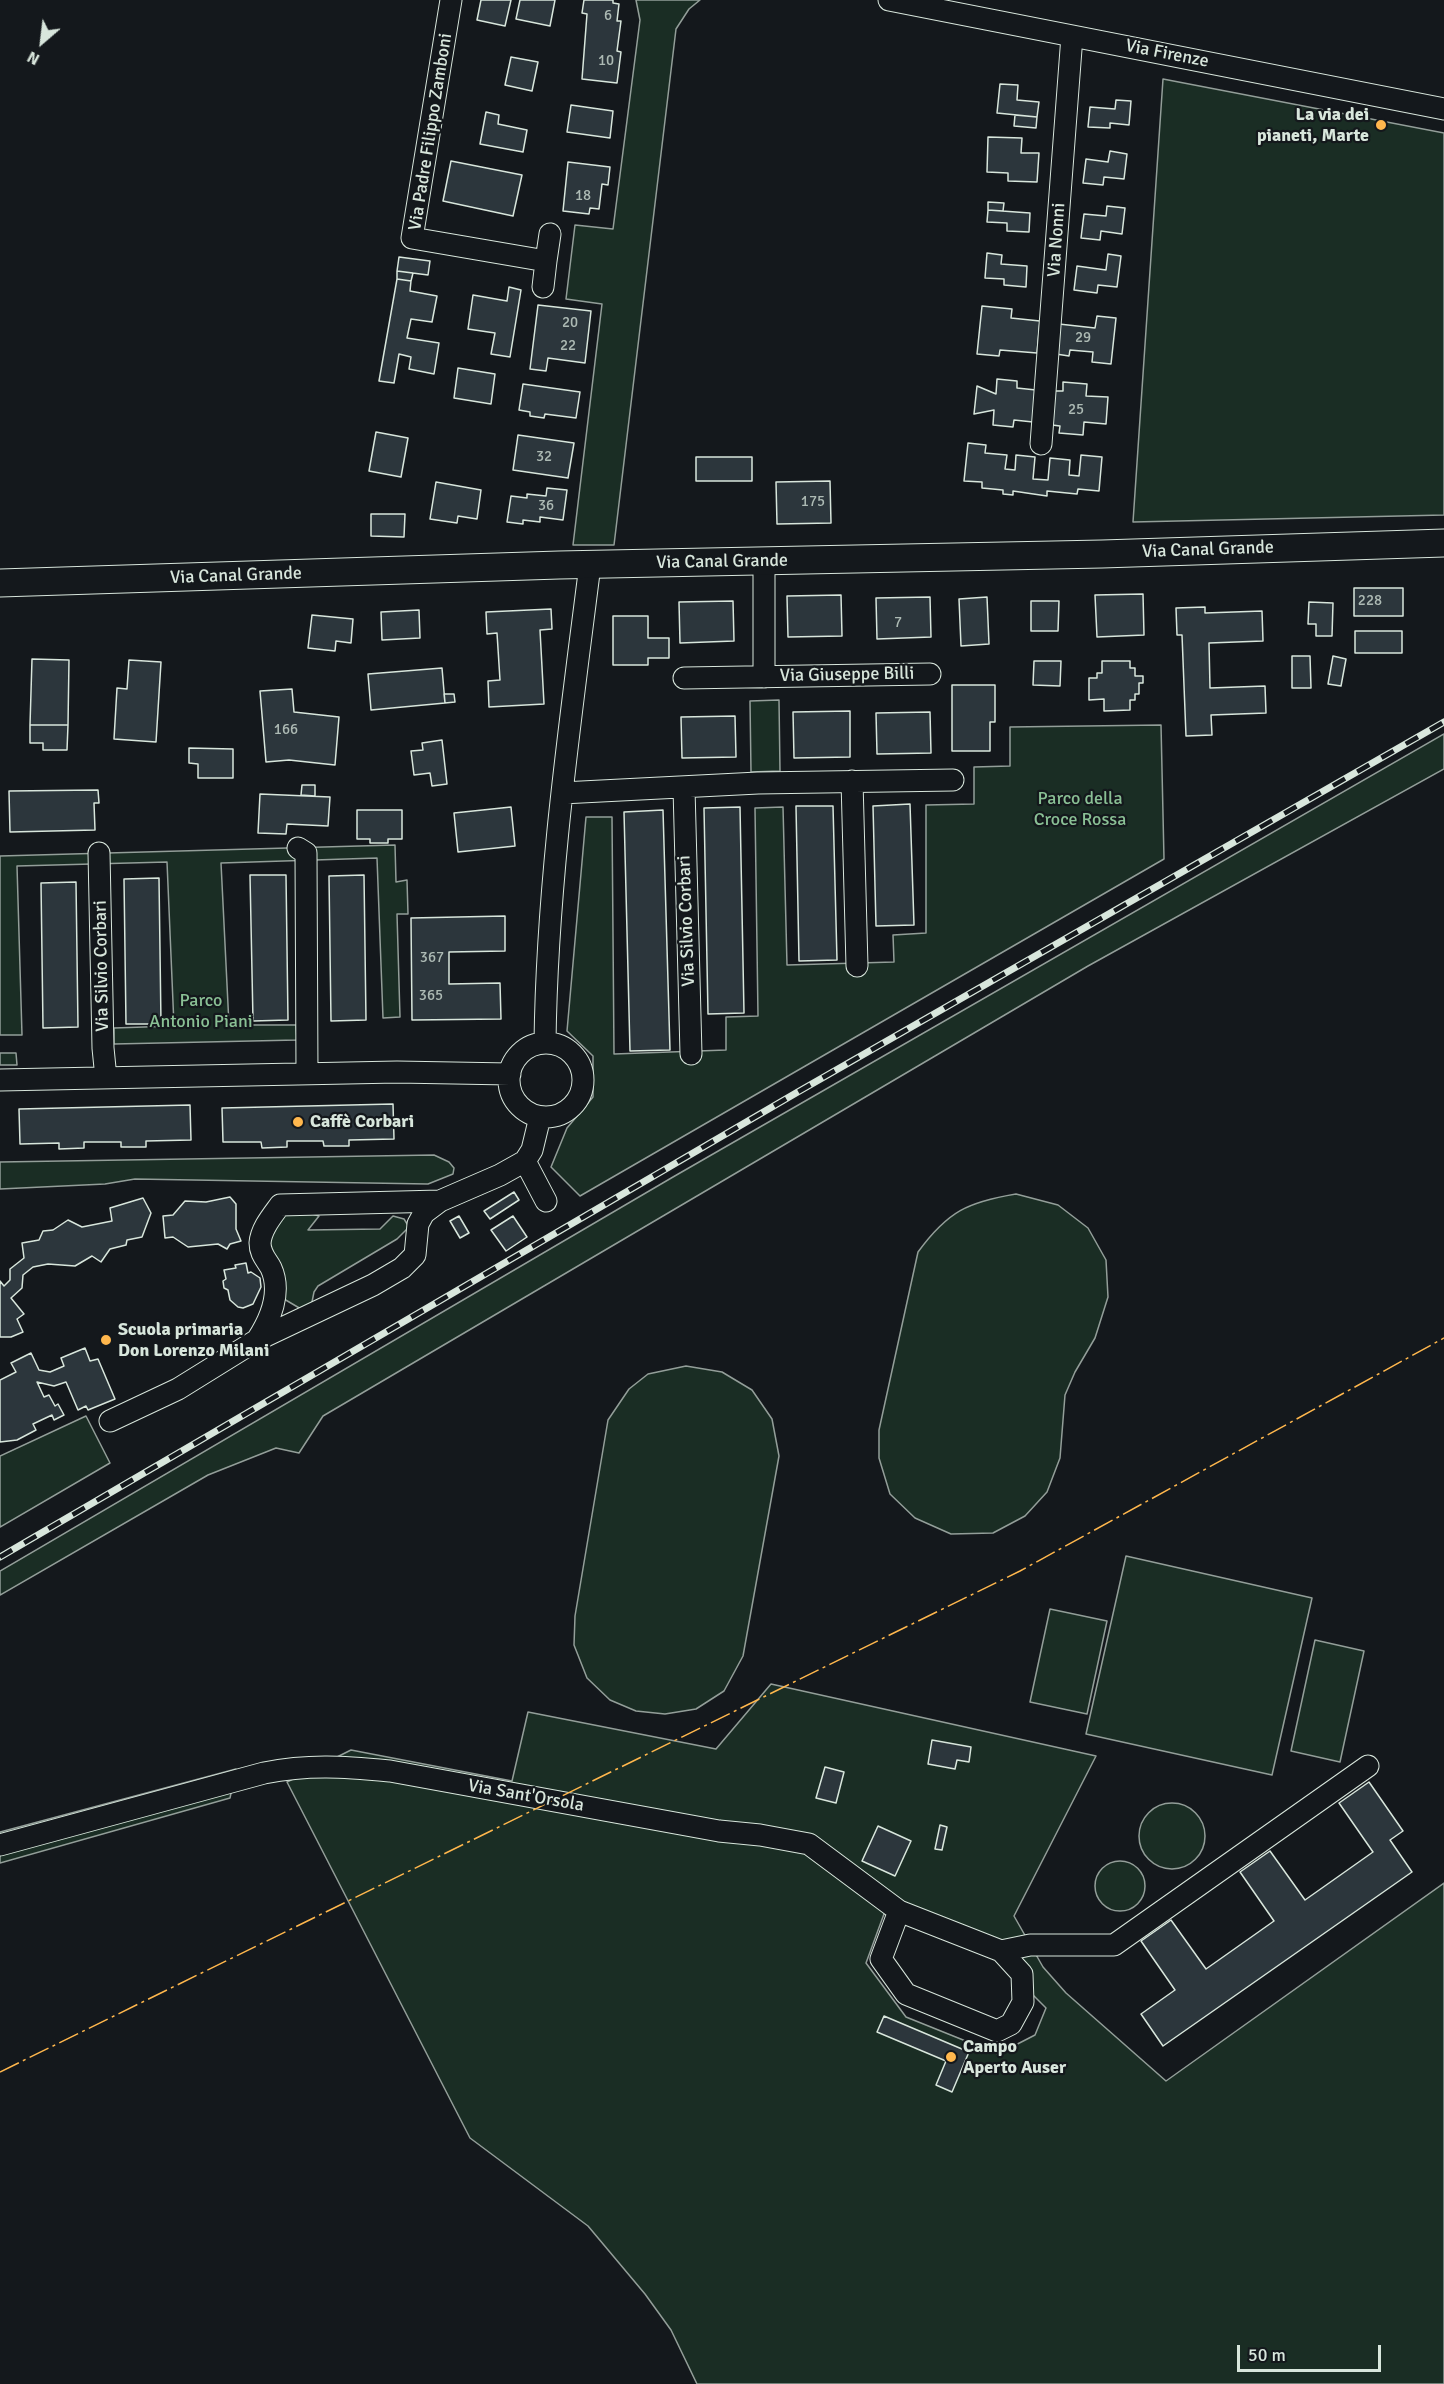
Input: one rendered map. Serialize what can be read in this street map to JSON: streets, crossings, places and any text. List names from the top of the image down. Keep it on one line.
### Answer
{"streets":{"main road":["Via Canal Grande"],"street":["Via Firenze","Via Padre Filippo Zamboni","Via Nonni","Via Giuseppe Billi","Via Silvio Corbari","Via Sant'Orsola"]},"crossings":[["Via Firenze","Via Nonni"],["Via Canal Grande","Via Giuseppe Billi"]],"parks":["Parco della Croce Rossa","Parco Antonio Piani"],"places":["La via dei pianeti, Marte","Caffè Corbari","Scuola primaria Don Lorenzo Milani","Campo Aperto Auser"],"house_numbers":["6","10","18","20","29","22","25","32","175","36","228","7","166","367","365"],"scale_bar":"50 m","north":"bottom left"}
